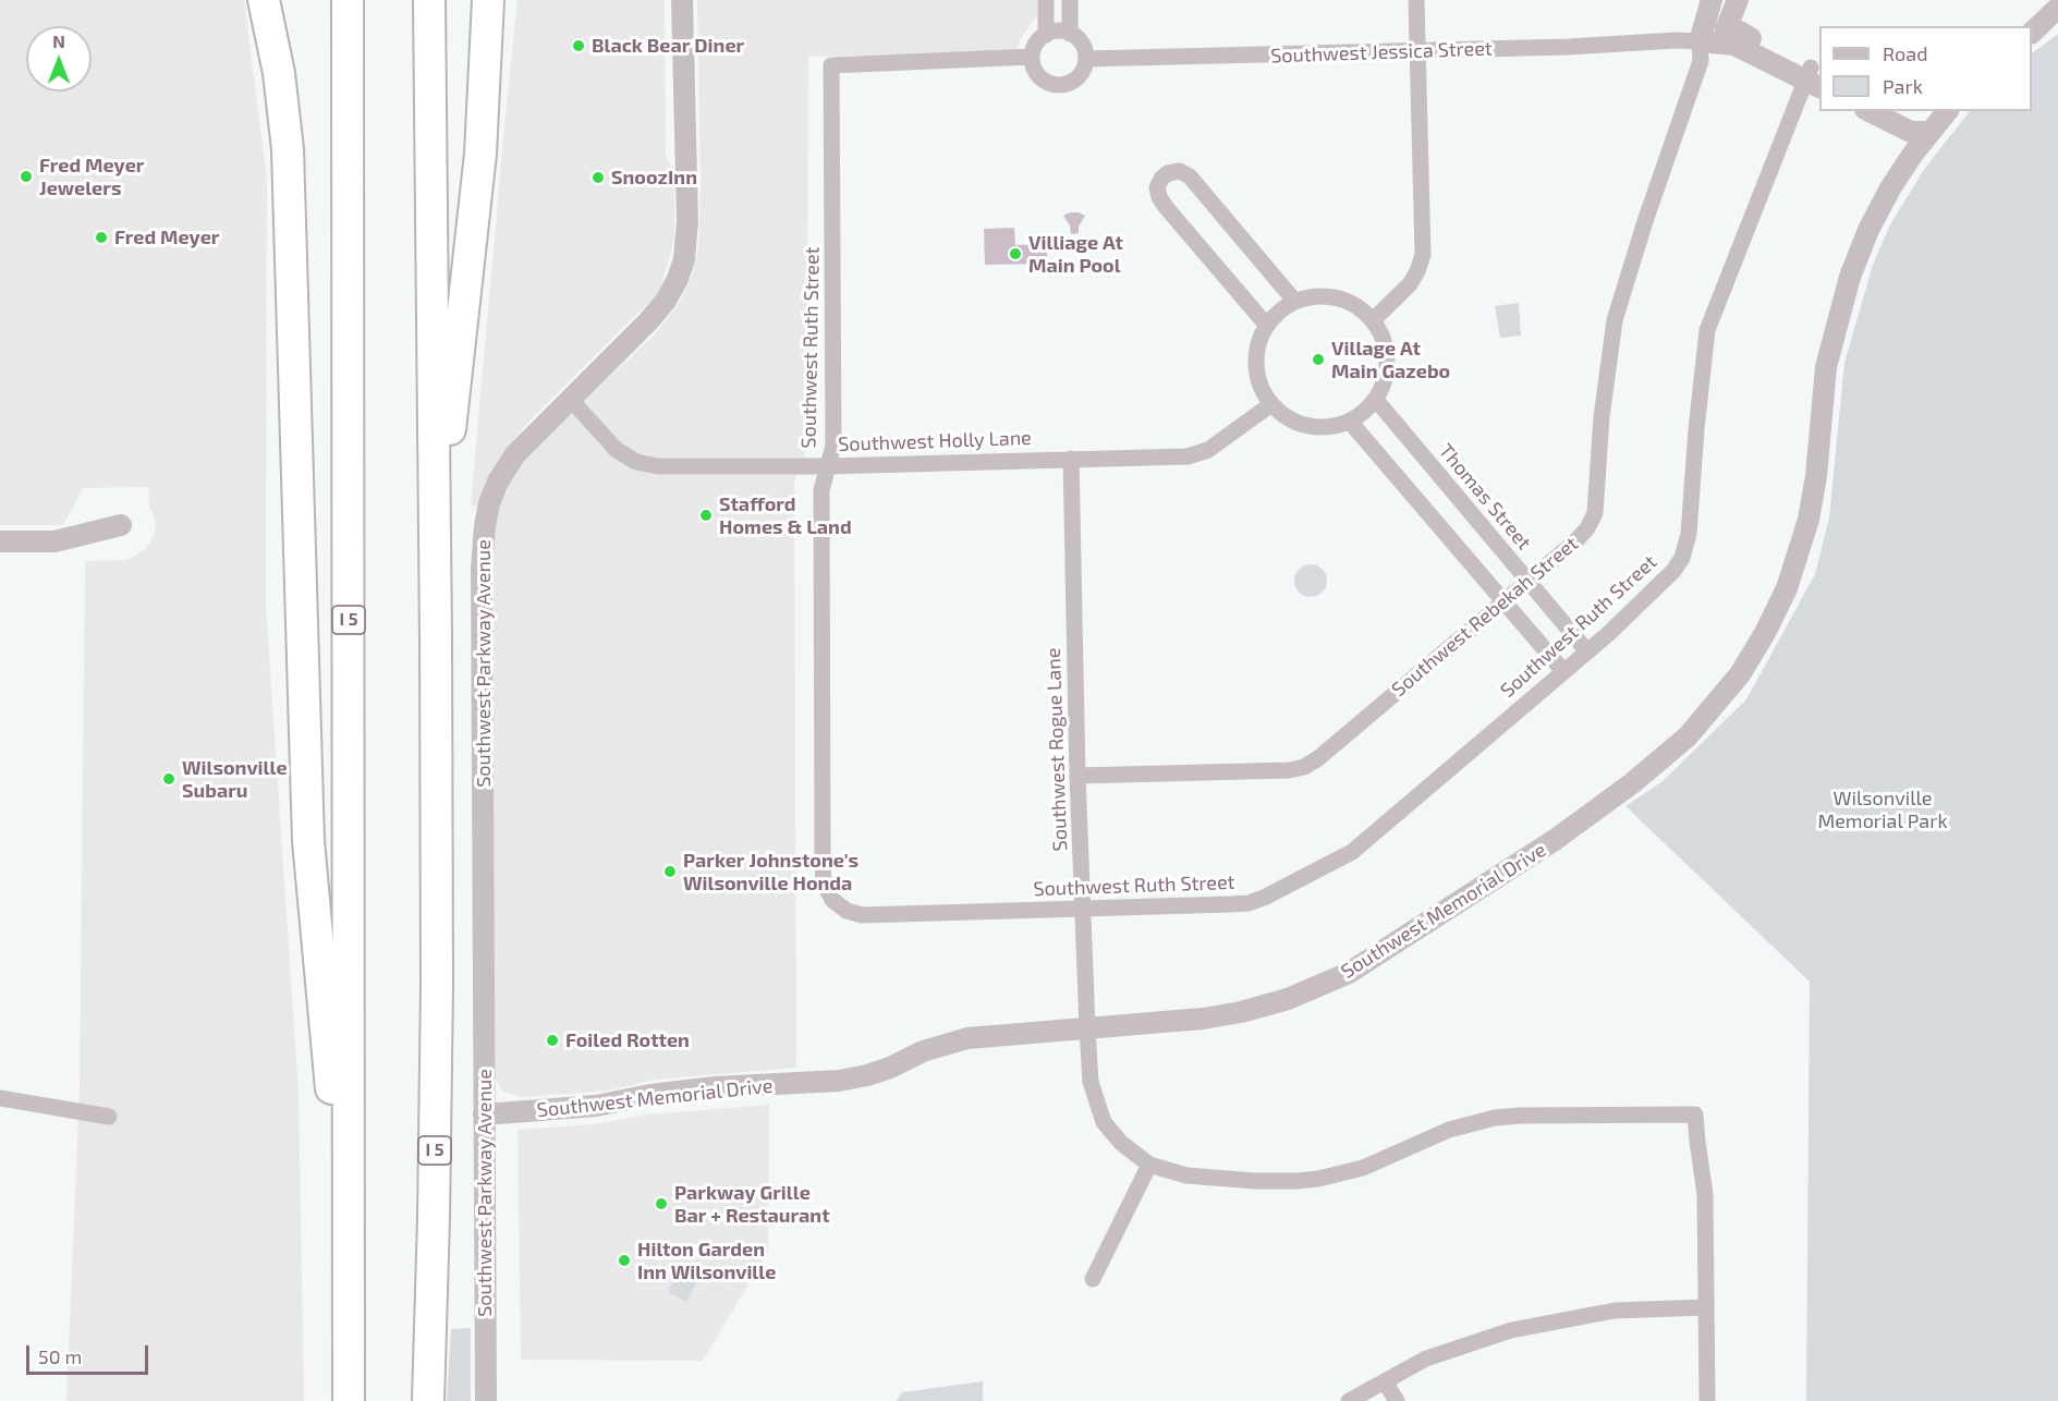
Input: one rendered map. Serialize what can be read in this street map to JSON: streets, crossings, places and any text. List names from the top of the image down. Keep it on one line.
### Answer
{"streets":{"highway":["I 5"],"street":["Southwest Jessica Street","Southwest Ruth Street","Southwest Holly Lane","Thomas Street","Southwest Rebekah Street","Southwest Parkway Avenue","Southwest Rogue Lane","Southwest Memorial Drive"]},"crossings":[["Southwest Jessica Street","Southwest Ruth Street"],["Southwest Jessica Street","Southwest Rebekah Street"],["Southwest Ruth Street","Southwest Holly Lane"],["Southwest Ruth Street","Thomas Street"],["Southwest Ruth Street","Southwest Rogue Lane"],["Southwest Holly Lane","Thomas Street"],["Southwest Holly Lane","Southwest Parkway Avenue"],["Southwest Holly Lane","Southwest Rogue Lane"],["Thomas Street","Southwest Rebekah Street"],["Southwest Rebekah Street","Southwest Rogue Lane"],["Southwest Parkway Avenue","Southwest Memorial Drive"],["Southwest Rogue Lane","Southwest Memorial Drive"]],"parks":["Wilsonville Memorial Park"],"places":["Black Bear Diner","Fred Meyer Jewelers","SnoozInn","Fred Meyer","Villiage At Main Pool","Village At Main Gazebo","Stafford Homes & Land","Wilsonville Subaru","Parker Johnstone's Wilsonville Honda","Foiled Rotten","Parkway Grille Bar + Restaurant","Hilton Garden Inn Wilsonville"],"legend":["Road","Park"],"scale_bar":"50 m","north":"top"}
